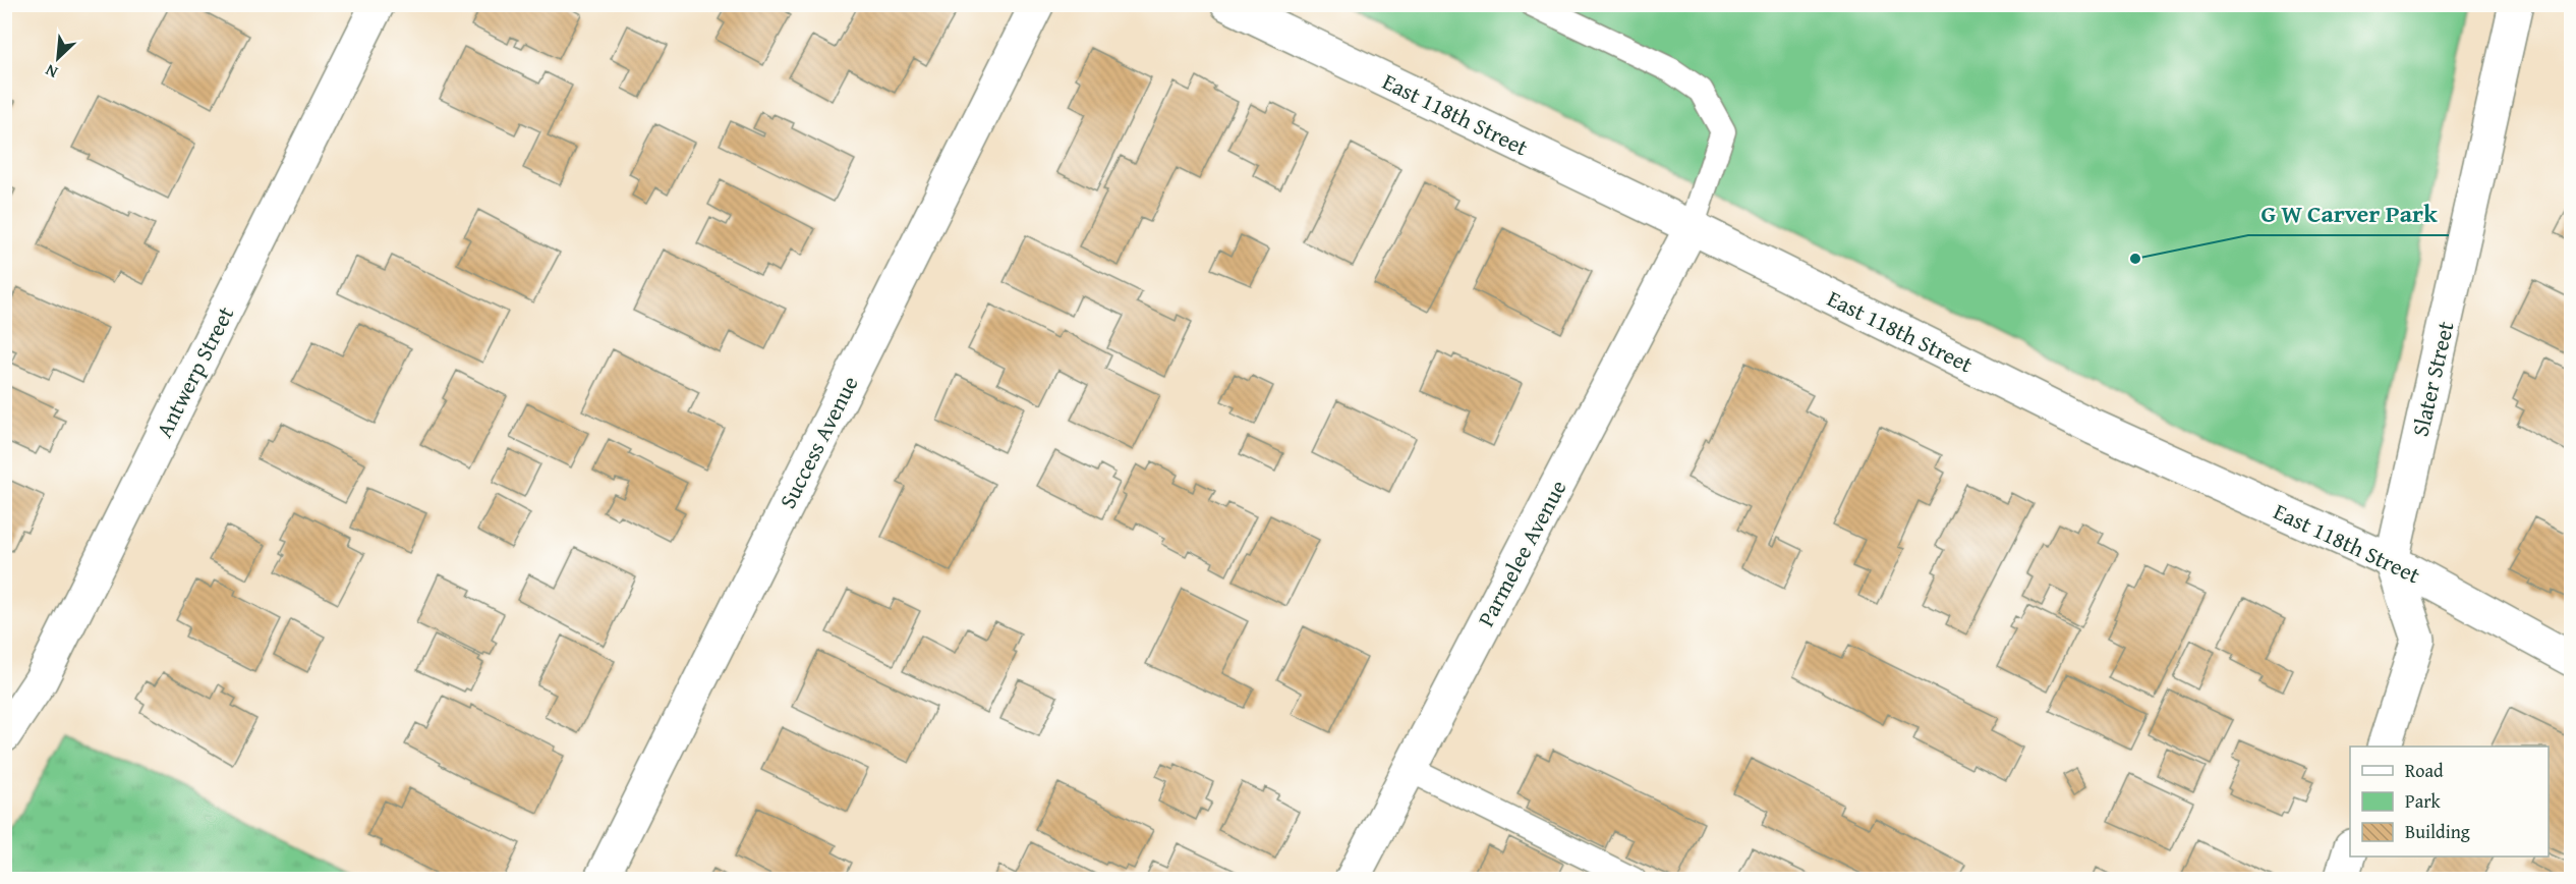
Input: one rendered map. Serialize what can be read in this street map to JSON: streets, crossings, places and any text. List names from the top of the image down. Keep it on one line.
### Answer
{"streets":{"street":["East 118th Street","Antwerp Street","Slater Street","Success Avenue","Parmelee Avenue"]},"crossings":[["East 118th Street","Slater Street"],["East 118th Street","Parmelee Avenue"]],"places":["G W Carver Park"],"legend":["Road","Park","Building"],"north":"bottom left"}
